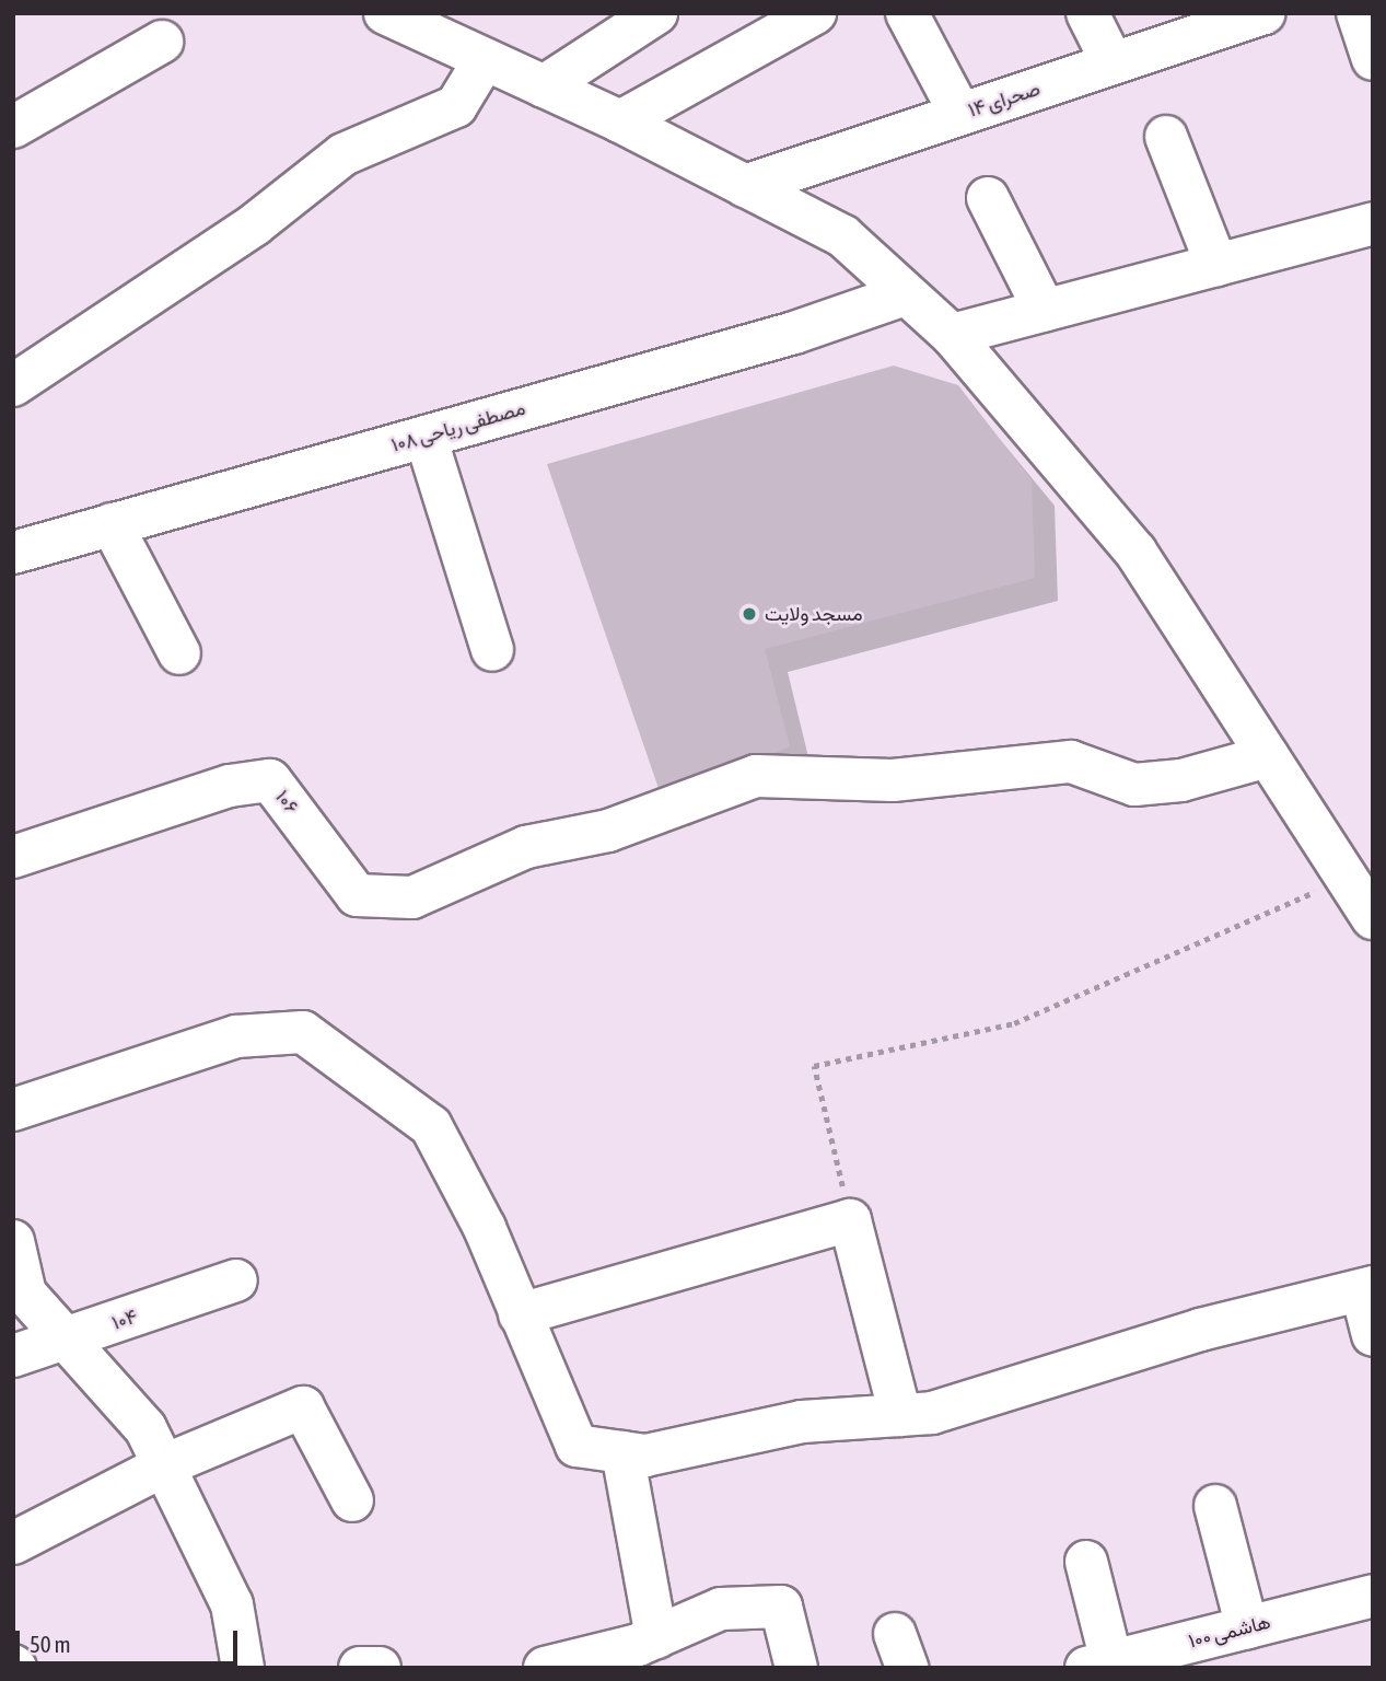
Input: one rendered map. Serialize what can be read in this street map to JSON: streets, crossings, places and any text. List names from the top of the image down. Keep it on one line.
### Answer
{"streets":{"street":["صحرای ۱۴","مصطفی ریاحی ۱۰۸","۱۰۶","۱۰۴","هاشمی ۱۰۰"]},"places":["مسجد ولایت"],"scale_bar":"50 m"}
